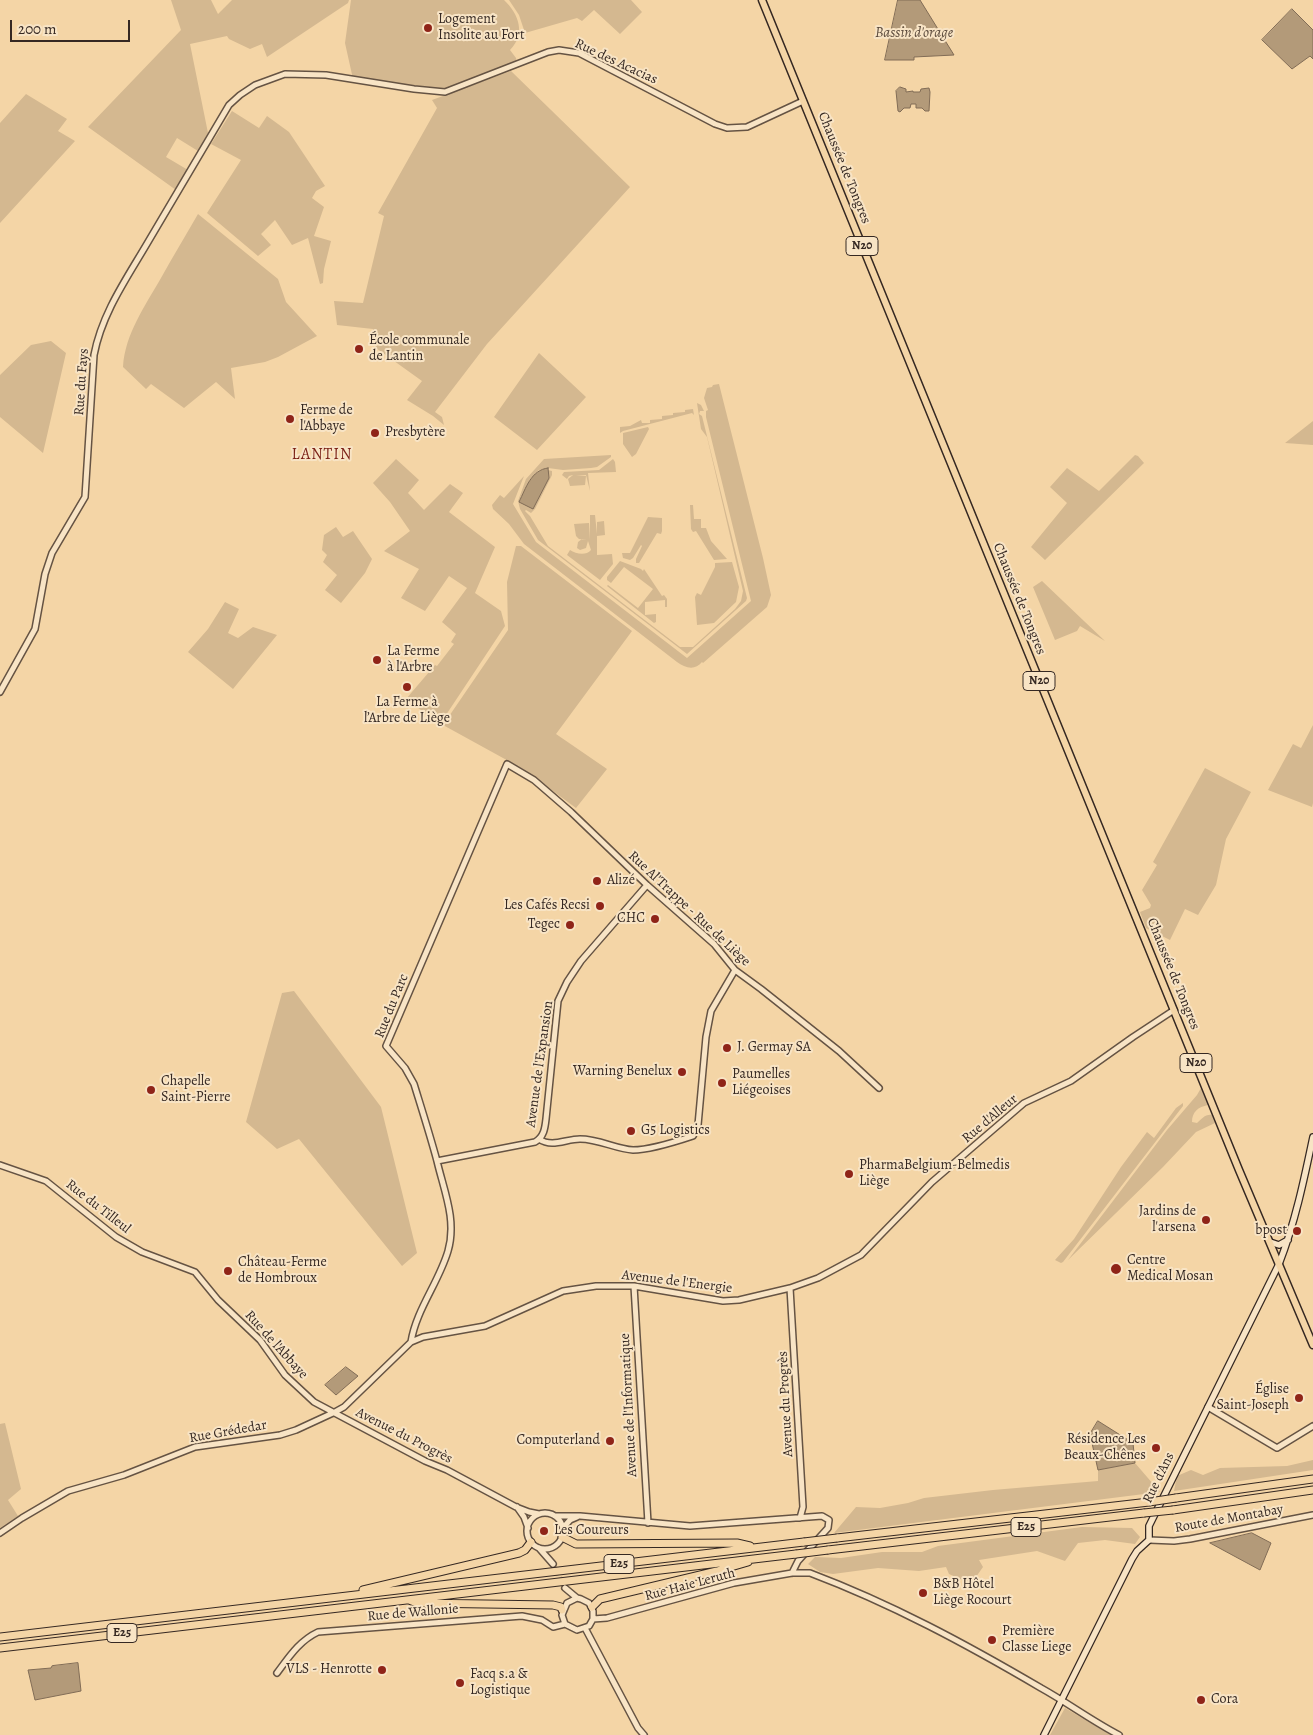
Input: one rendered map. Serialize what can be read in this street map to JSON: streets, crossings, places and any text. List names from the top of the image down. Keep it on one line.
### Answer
{"streets":{"highway":["E25"],"main road":["Chaussée de Tongres","N20","Rue d'Ans"],"street":["Rue des Acacias","Rue du Fays","Rue Al'Trappe - Rue de Liège","Rue du Parc","Avenue de l'Expansion","Rue d'Alleur","Rue du Tilleul","Avenue de l'Energie","Rue de l'Abbaye","Avenue du Progrès","Avenue de l'Informatique","Rue Grédedar","Route de Montabay","Rue Haie Leruth","Rue de Wallonie"]},"crossings":[["Rue des Acacias","Chaussée de Tongres"],["Rue des Acacias","Rue du Fays"],["Chaussée de Tongres","Rue d'Alleur"],["Chaussée de Tongres","Rue d'Ans"],["Rue Al'Trappe - Rue de Liège","Rue du Parc"],["Rue Al'Trappe - Rue de Liège","Avenue de l'Expansion"],["Rue du Parc","Avenue de l'Expansion"],["Rue du Parc","Avenue de l'Energie"],["Rue d'Alleur","Avenue de l'Energie"],["Rue du Tilleul","Rue de l'Abbaye"],["Avenue de l'Energie","Rue de l'Abbaye"],["Avenue de l'Energie","Avenue du Progrès"],["Avenue de l'Energie","Avenue de l'Informatique"],["Avenue de l'Energie","Rue Grédedar"],["Rue de l'Abbaye","Avenue du Progrès"],["Rue de l'Abbaye","Rue Grédedar"],["Avenue du Progrès","Rue Grédedar"],["Rue d'Ans","Route de Montabay"],["Rue Haie Leruth","Rue de Wallonie"]],"districts":["LANTIN"],"water":["Bassin d'orage"],"places":["Logement Insolite au Fort","École communale de Lantin","Ferme de l'Abbaye","Presbytère","La Ferme à l'Arbre","La Ferme à l’Arbre de Liège","Alizé","Les Cafés Recsi","CHC","Tegec","J. Germay SA","Warning Benelux","Paumelles Liégeoises","Chapelle Saint-Pierre","G5 Logistics","PharmaBelgium-Belmedis Liège","Jardins de l'arsena","bpost","Centre Medical Mosan","Château-Ferme de Hombroux","Église Saint-Joseph","Computerland","Résidence Les Beaux-Chênes","Les Coureurs","B&B Hôtel Liège Rocourt","Première Classe Liege","VLS - Henrotte","Facq s.a & Logistique","Cora"],"scale_bar":"200 m"}
